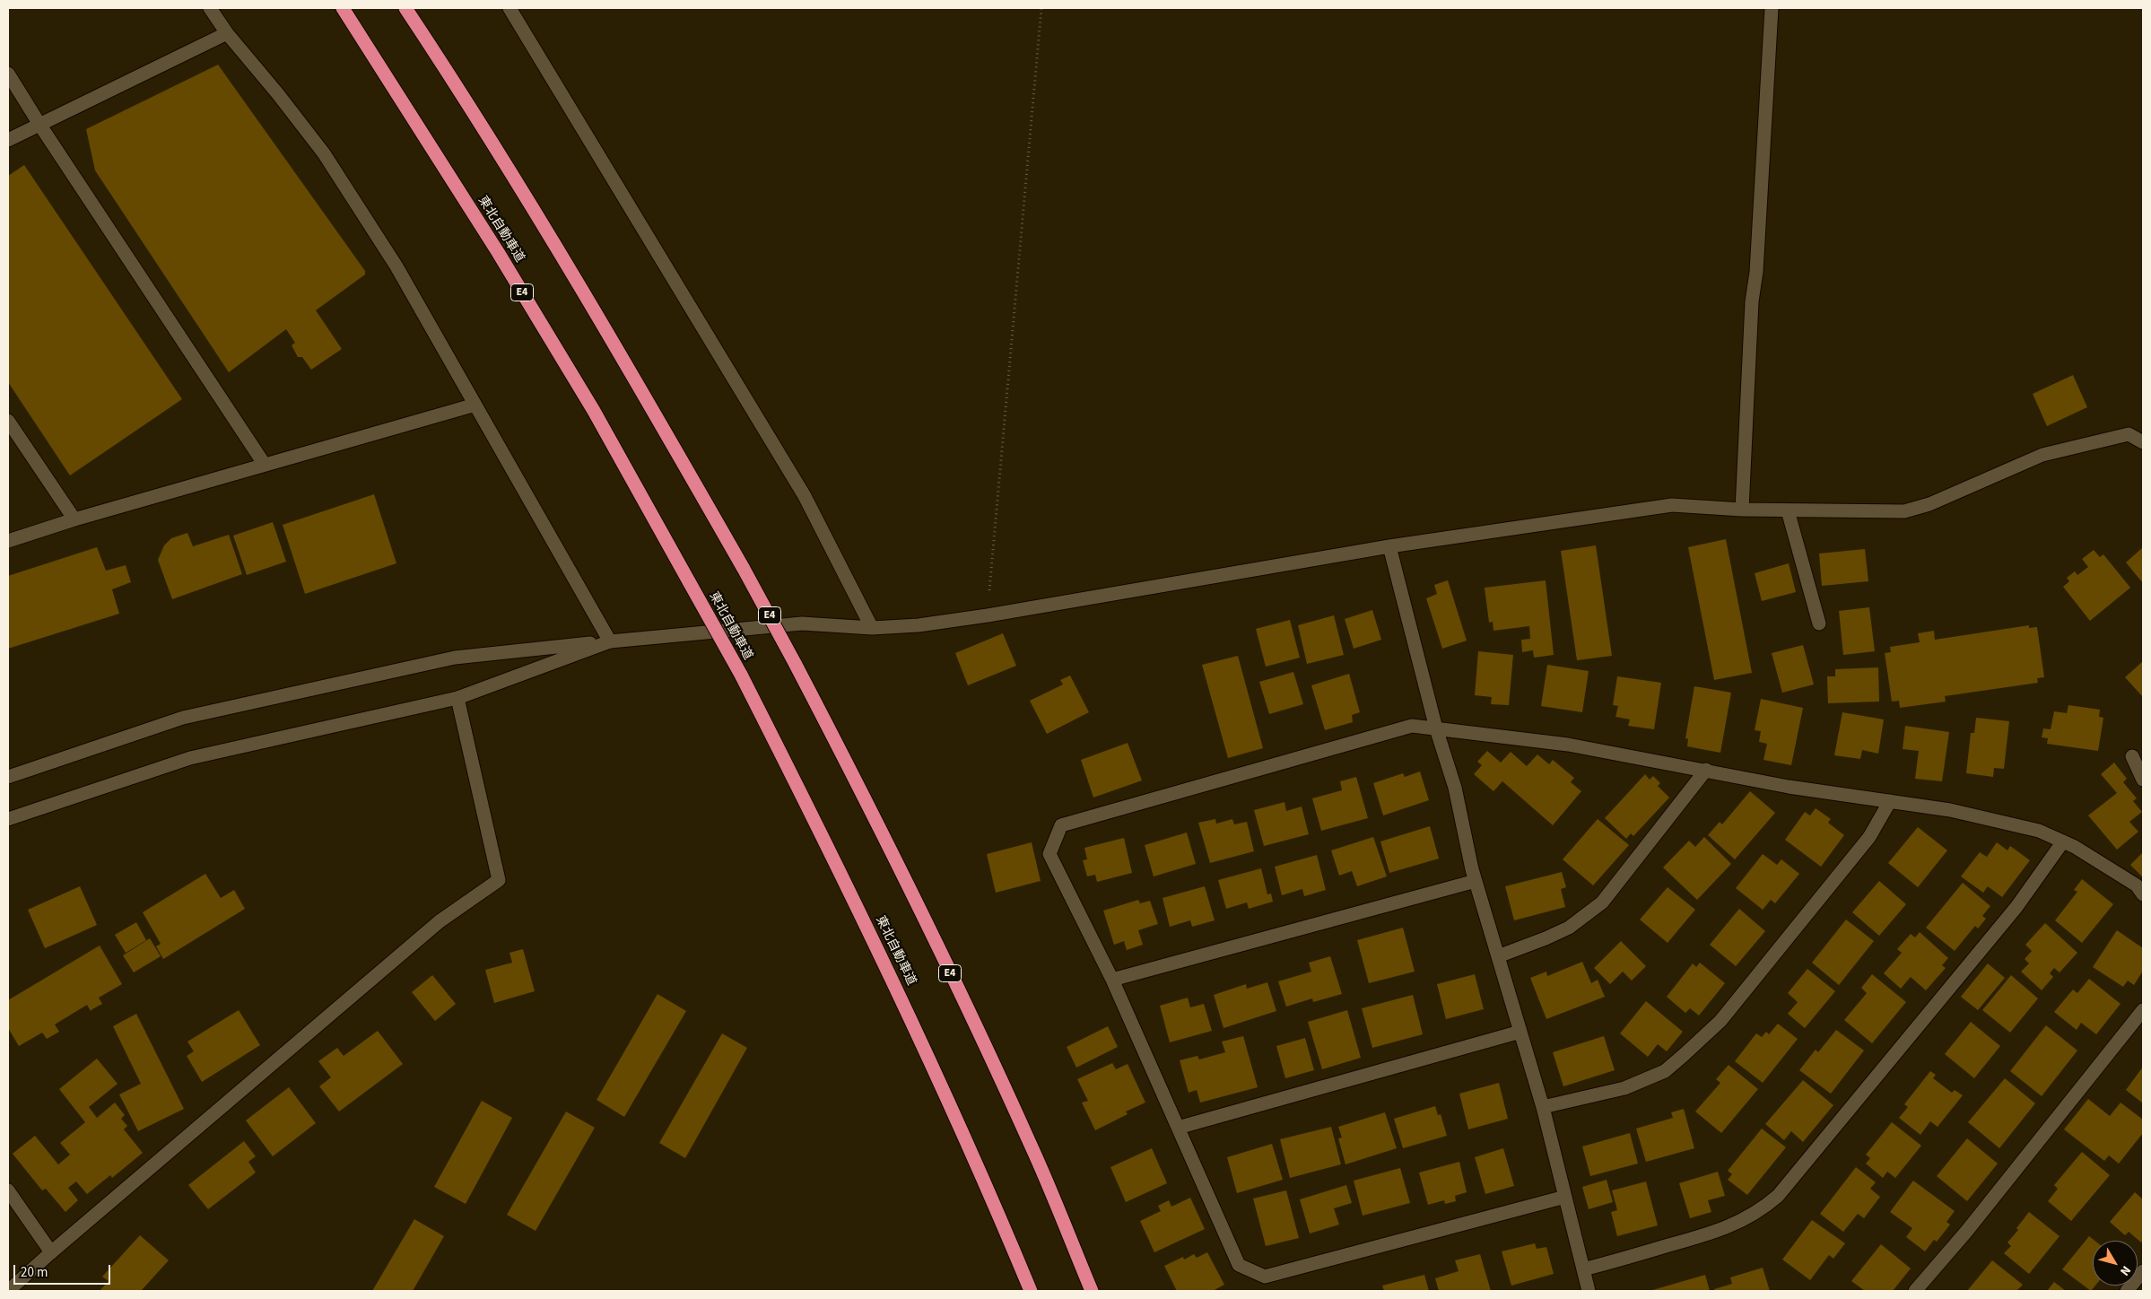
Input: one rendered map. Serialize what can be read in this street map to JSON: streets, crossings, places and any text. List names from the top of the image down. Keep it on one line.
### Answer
{"streets":{"highway":["東北自動車道","E4"]},"scale_bar":"20 m","north":"bottom right"}
